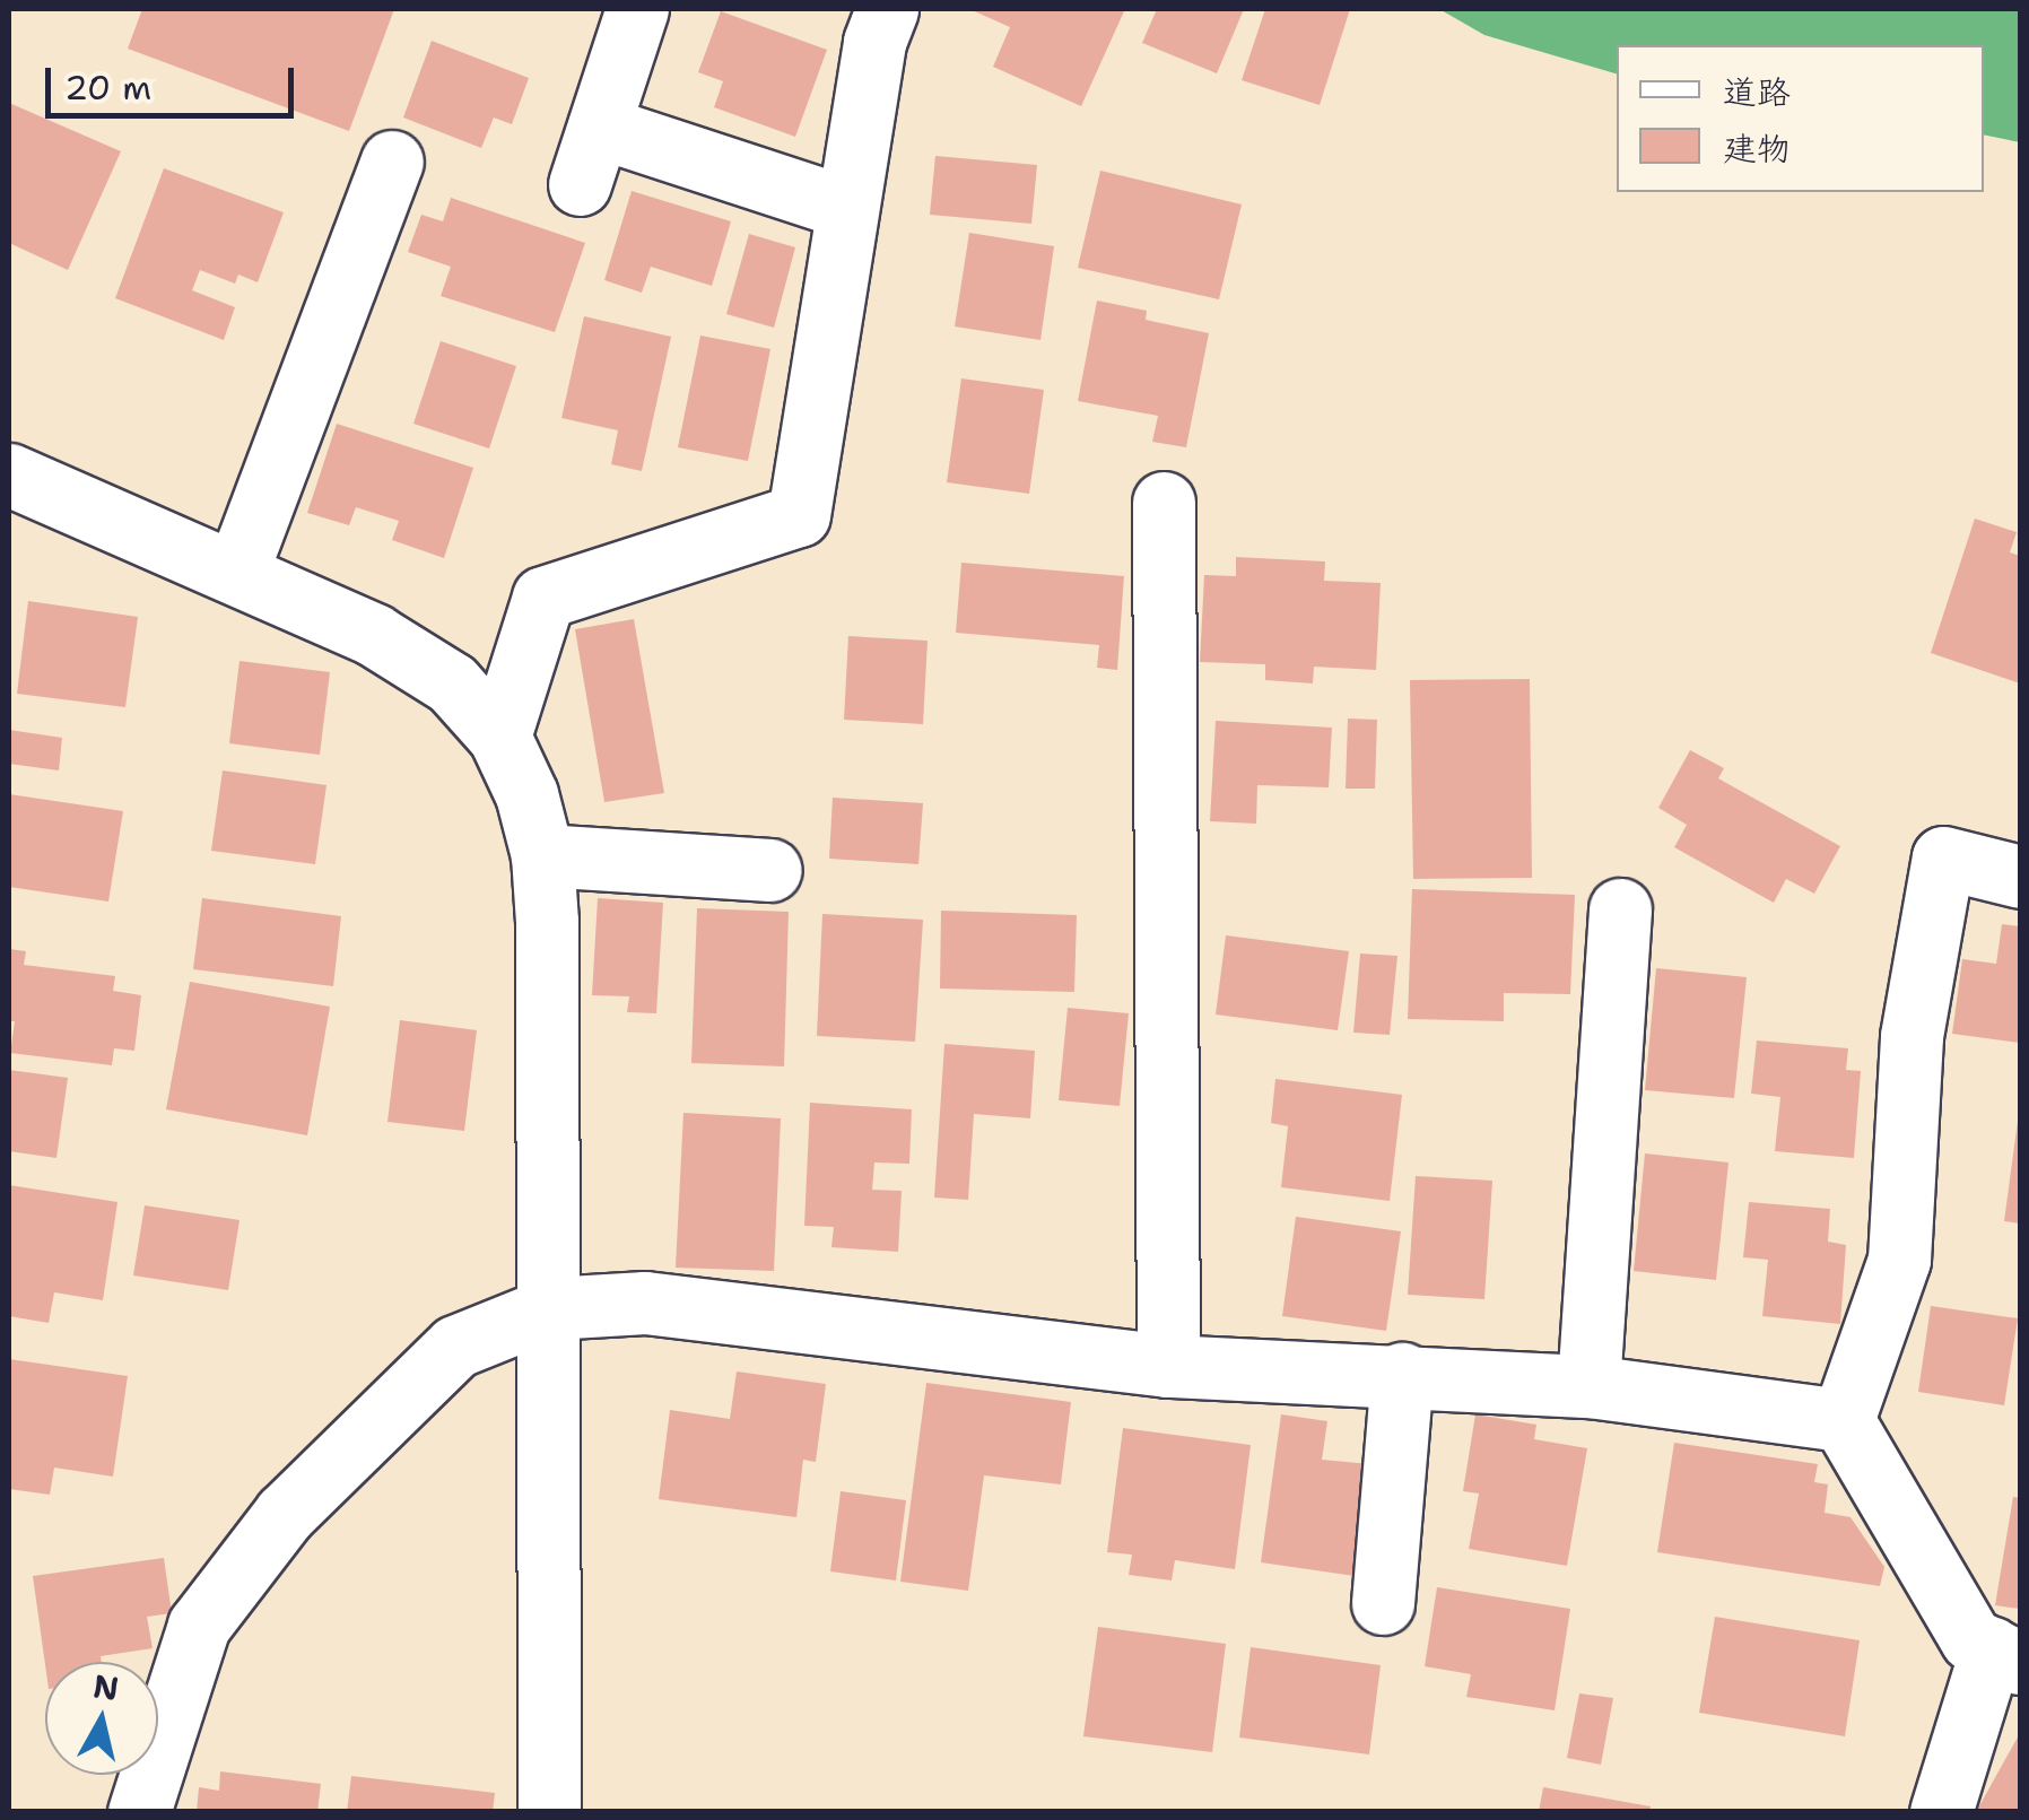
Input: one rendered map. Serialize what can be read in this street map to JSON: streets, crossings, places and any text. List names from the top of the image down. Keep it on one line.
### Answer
{"legend":["道路","建物"],"scale_bar":"20 m","north":"top"}
